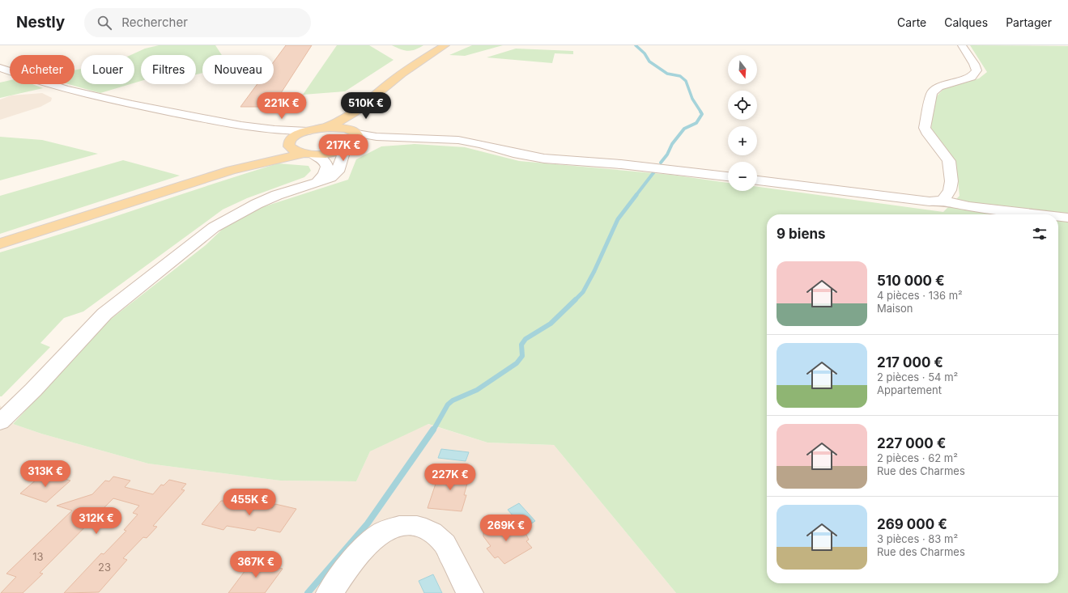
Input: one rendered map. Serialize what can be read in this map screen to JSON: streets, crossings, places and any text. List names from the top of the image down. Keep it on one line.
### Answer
{"house_numbers":["13","23"],"north":"bottom","page":{"header":"Nestly","search":"Rechercher","nav":["Carte","Calques","Partager"],"map_buttons":["+","−"],"chip":["Acheter","Louer","Filtres","Nouveau"],"price":["221K €","510K €","217K €","313K €","227K €","455K €","312K €","269K €","367K €"],"heading":"9 biens","list":[{"name":"510 000 €","note":"4 pièces · 136 m² · Maison"},{"name":"217 000 €","note":"2 pièces · 54 m² · Appartement"},{"name":"227 000 €","note":"2 pièces · 62 m² · Rue des Charmes"},{"name":"269 000 €","note":"3 pièces · 83 m² · Rue des Charmes"}]}}
